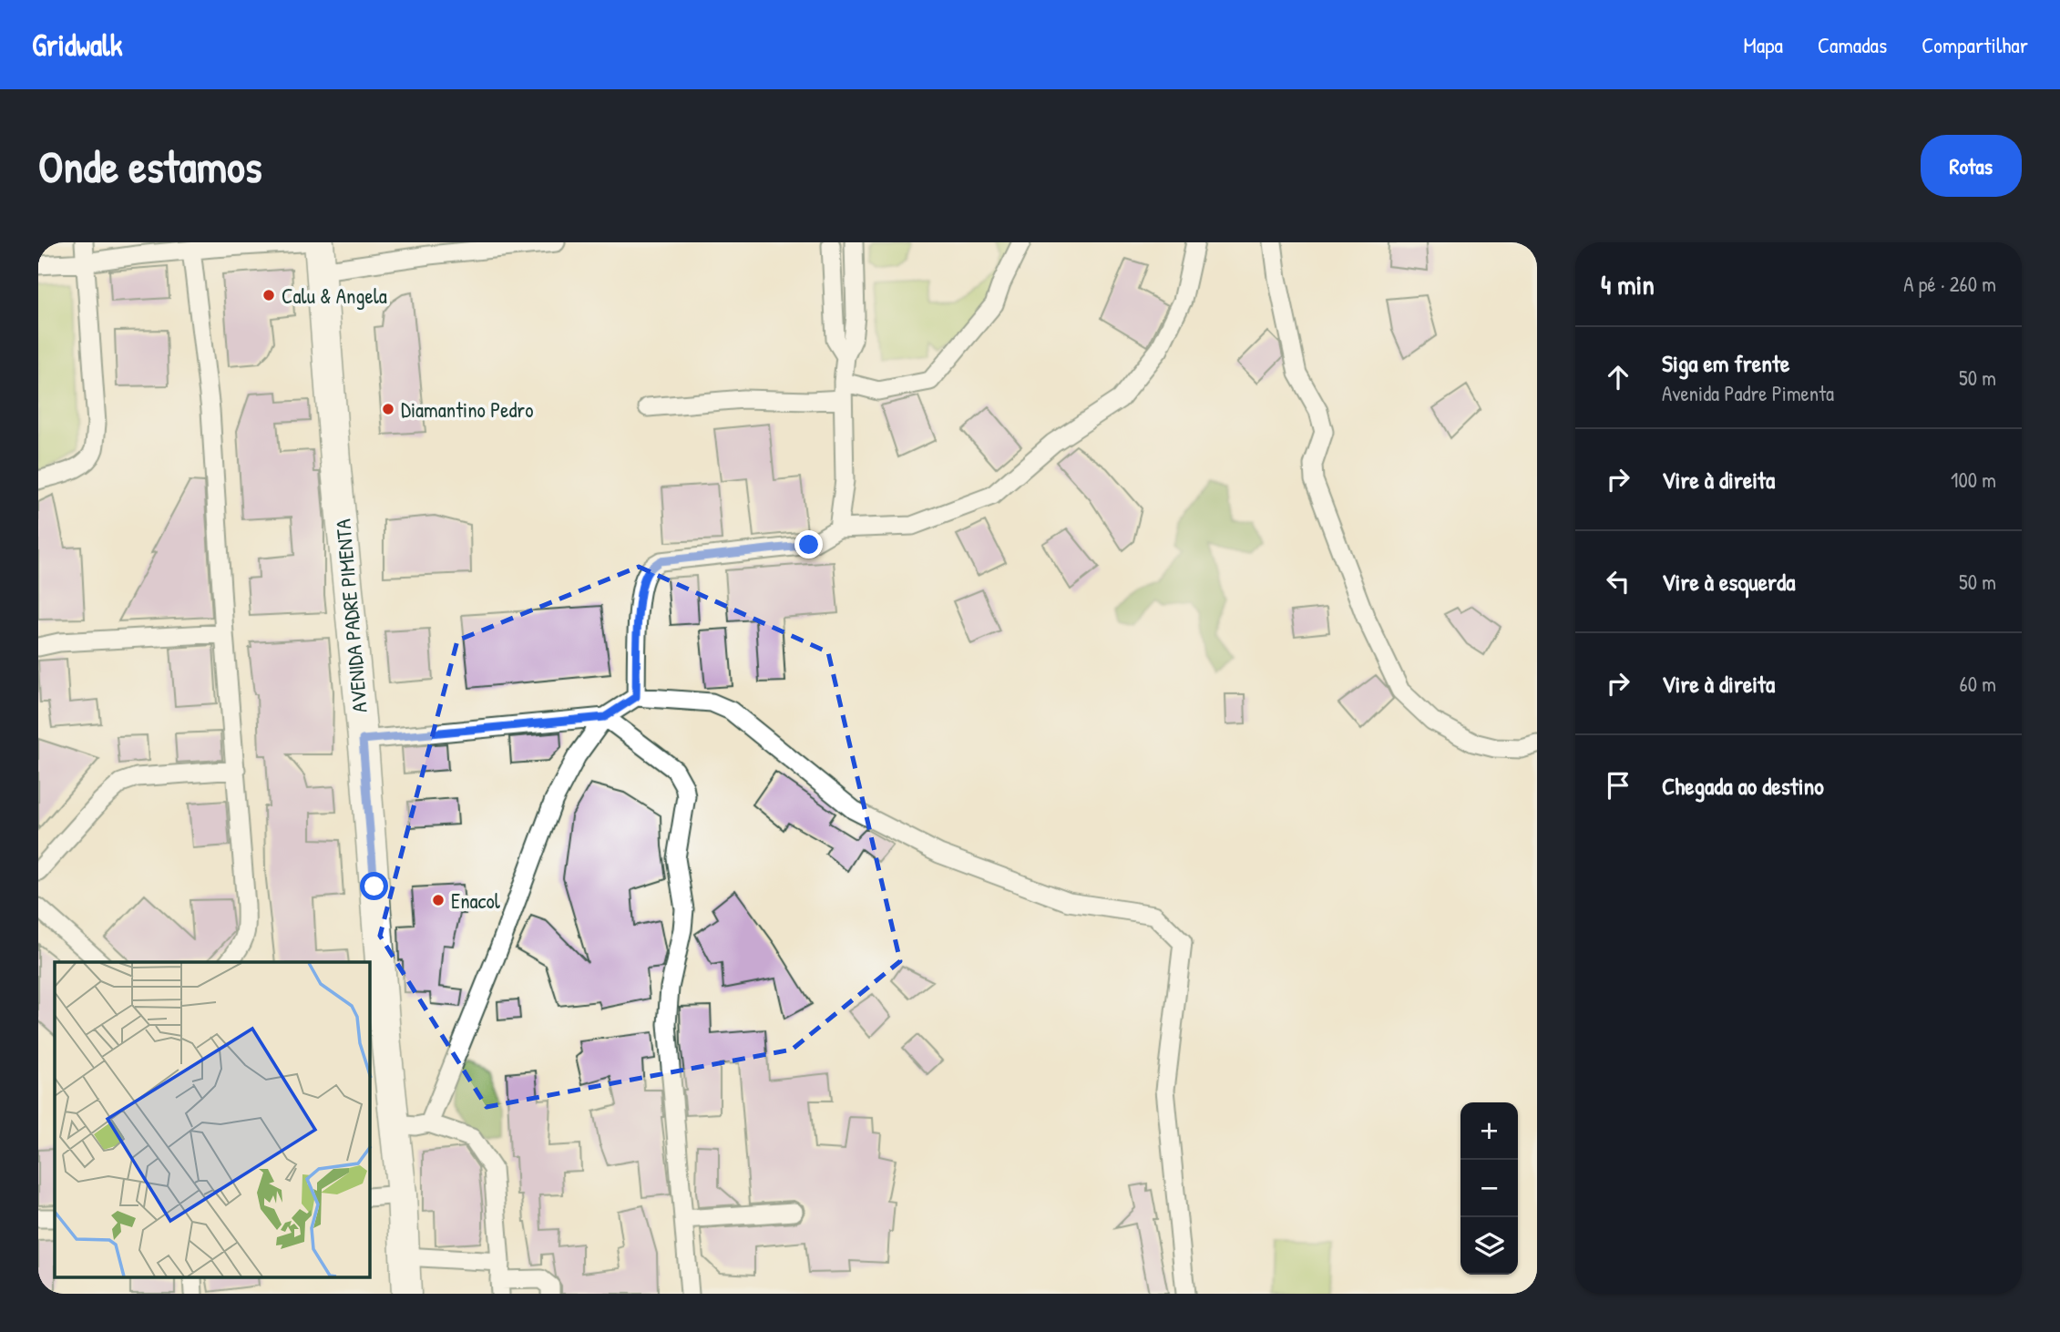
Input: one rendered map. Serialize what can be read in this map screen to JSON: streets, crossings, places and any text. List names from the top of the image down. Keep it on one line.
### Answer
{"streets":{"main road":["AVENIDA PADRE PIMENTA"]},"places":["Calu & Angela","Diamantino Pedro","Enacol"],"page":{"header":"Gridwalk","nav":["Mapa","Camadas","Compartilhar"],"buttons":"Rotas","title":"Onde estamos","heading":["4 min","A pé · 260 m"],"list":[["Siga em frente","Avenida Padre Pimenta","50 m"],["Vire à direita","100 m"],["Vire à esquerda","50 m"],["Vire à direita","60 m"],"Chegada ao destino"],"map_buttons":["+","−"]}}
